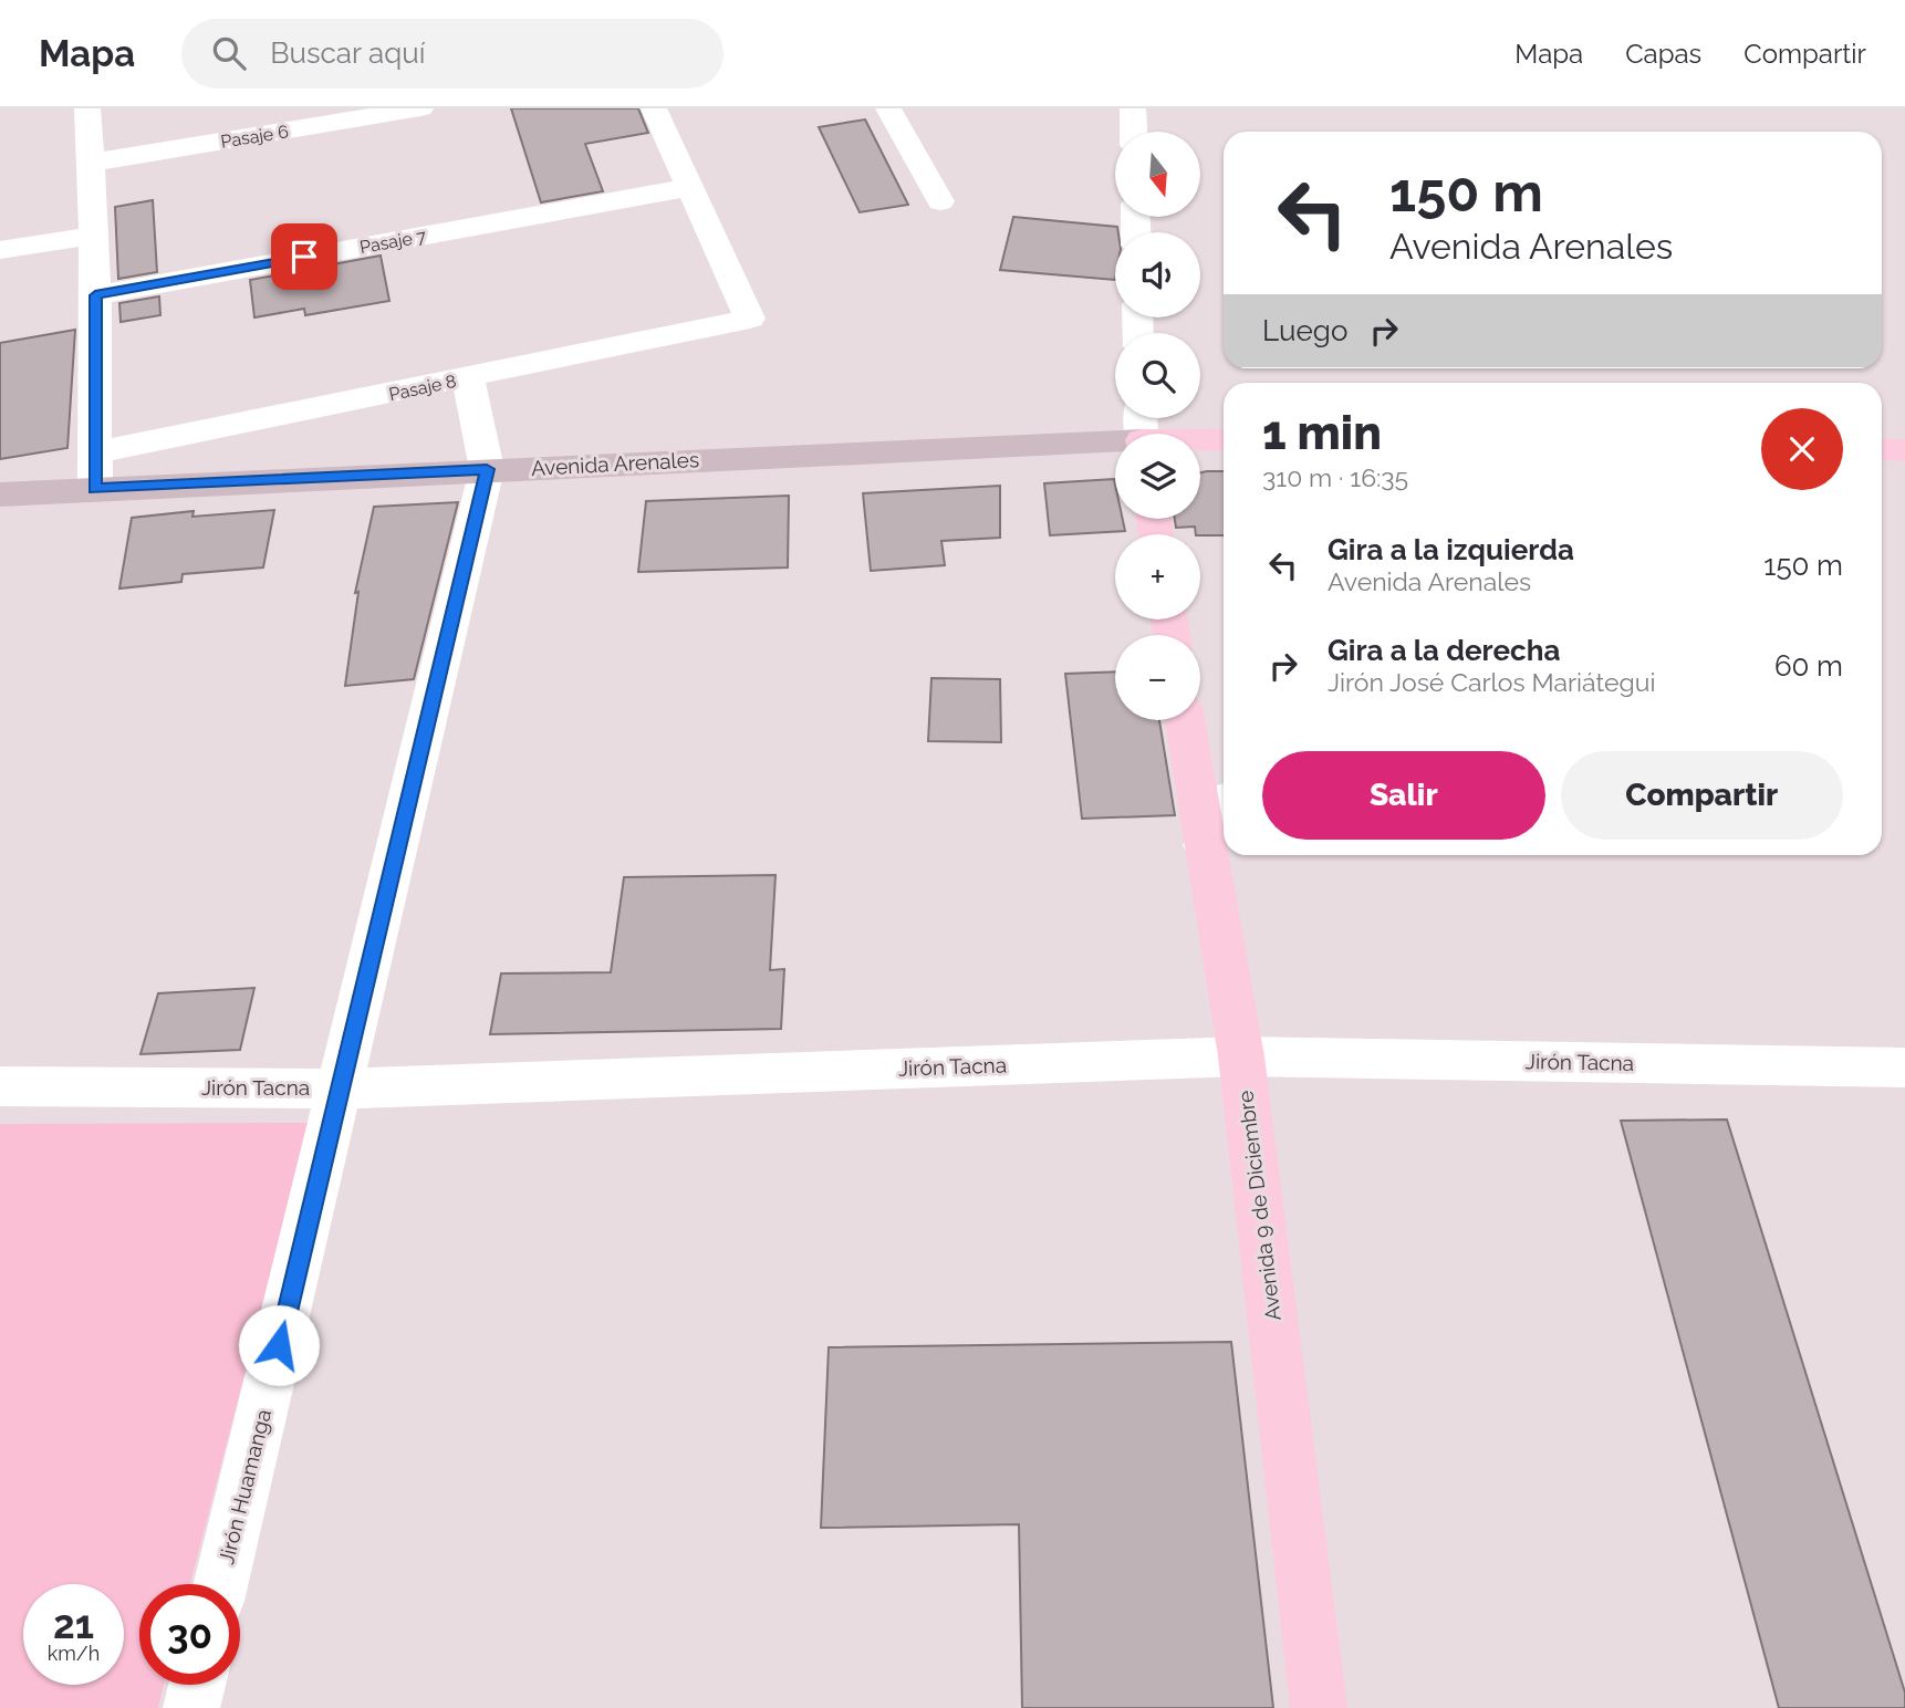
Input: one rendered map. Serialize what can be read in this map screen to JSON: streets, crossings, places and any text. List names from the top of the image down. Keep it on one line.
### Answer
{"streets":{"main road":["Avenida Arenales","Avenida 9 de Diciembre"],"street":["Pasaje 6","Pasaje 7","Pasaje 8","Jirón Tacna","Jirón Huamanga"]},"crossings":[["Pasaje 7","Pasaje 8"],["Pasaje 8","Jirón Huamanga"],["Avenida Arenales","Jirón Huamanga"],["Jirón Tacna","Avenida 9 de Diciembre"],["Jirón Tacna","Jirón Huamanga"]],"north":"bottom","page":{"header":"Mapa","search":"Buscar aquí","nav":["Mapa","Capas","Compartir"],"map_buttons":["+","−"],"turn":["150 m","Avenida Arenales"],"then":"Luego","heading":["1 min","310 m · 16:35"],"list":[{"name":"Gira a la izquierda","note":"Avenida Arenales","value":"150 m"},{"name":"Gira a la derecha","note":"Jirón José Carlos Mariátegui","value":"60 m"}],"buttons":["Salir","Compartir"],"speed":"21 km/h","limit":"30"}}
